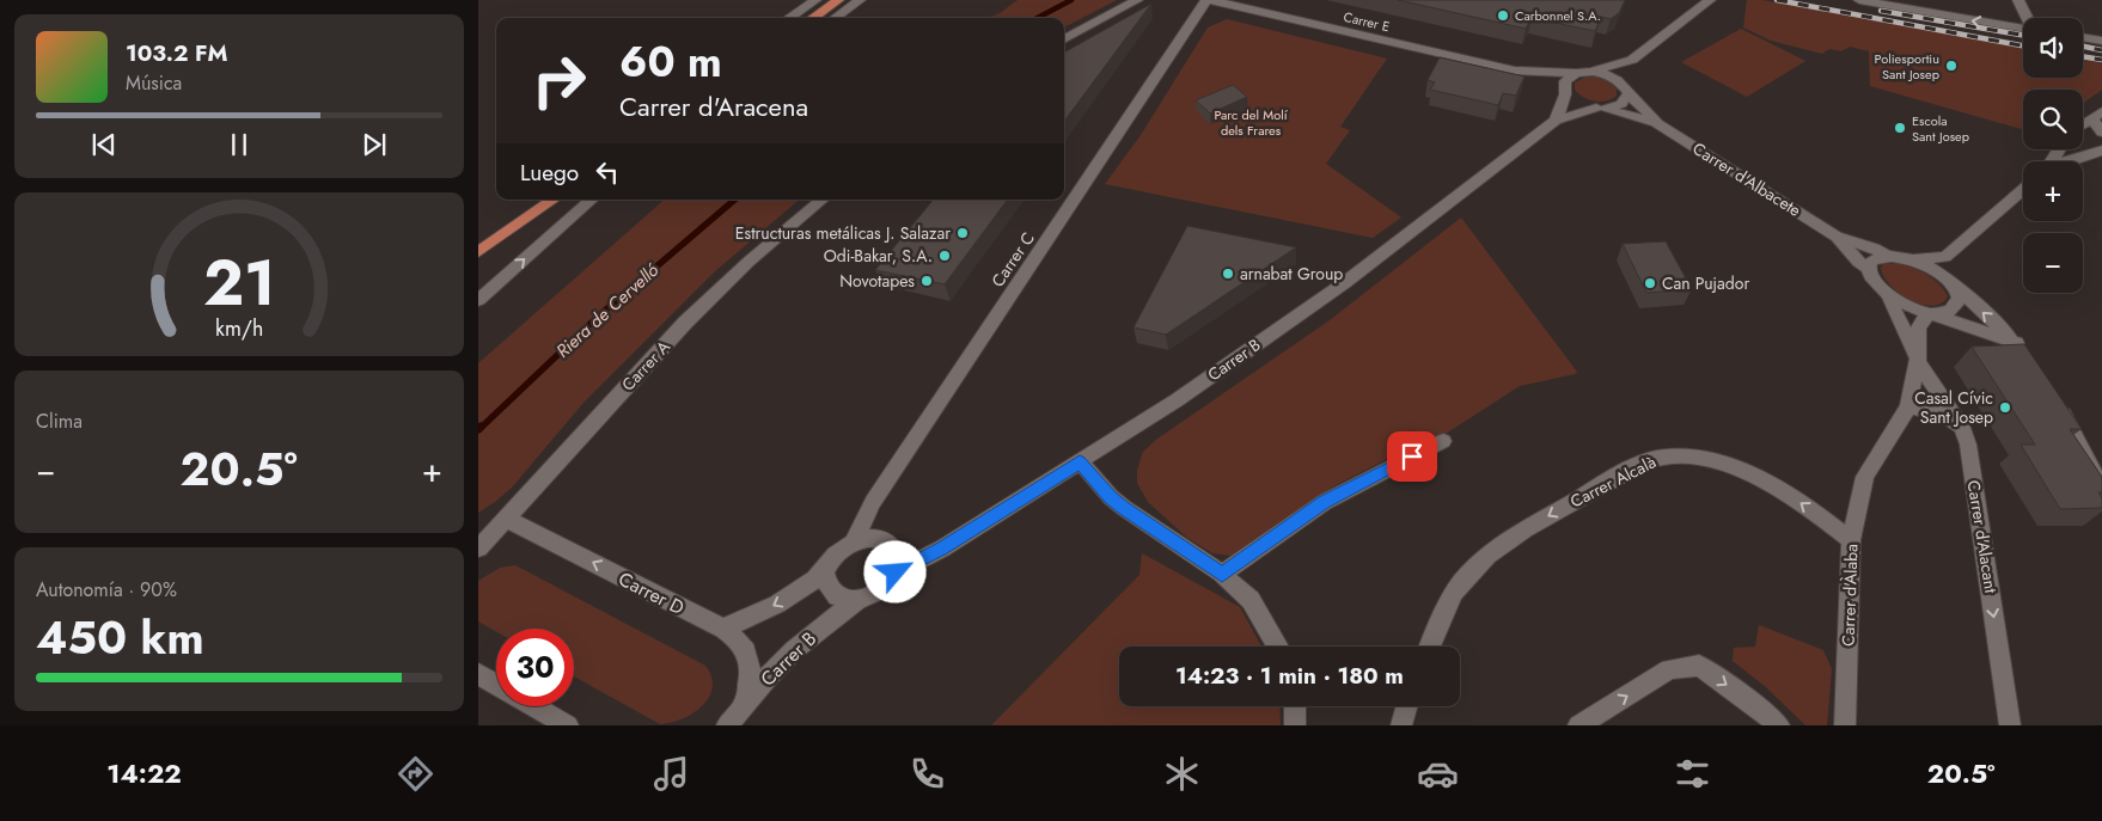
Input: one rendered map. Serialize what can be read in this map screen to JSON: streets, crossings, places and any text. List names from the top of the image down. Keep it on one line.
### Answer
{"streets":{"street":["Carrer E","Carrer d'Albacete","Carrer C","Carrer B","Carrer A","Carrer Alcalà","Carrer d'Alacant","Carrer D","Carrer d'Àlaba"]},"crossings":[["Carrer E","Carrer d'Albacete"],["Carrer E","Carrer B"],["Carrer d'Albacete","Carrer B"],["Carrer C","Carrer B"],["Carrer B","Carrer D"],["Carrer A","Carrer D"],["Carrer Alcalà","Carrer d'Àlaba"],["Carrer d'Alacant","Carrer d'Àlaba"]],"one_way":["Carrer Alcalà","Carrer D"],"water":["Riera de Cervelló"],"parks":["Parc del Molí dels Frares"],"places":["Carbonnel S.A.","Poliesportiu Sant Josep","Escola Sant Josep","Estructuras metálicas J. Salazar","Odi-Bakar, S.A.","arnabat Group","Novotapes","Can Pujador","Casal Cívic Sant Josep"],"page":{"map_buttons":["+","−"],"turn":["60 m","Carrer d'Aracena"],"song":["103.2 FM","Música"],"then":"Luego","tile":["Clima",["Autonomía · 90%","450 km"]],"heat":["−","20.5°","+"],"limit":"30","trip":"14:23 · 1 min · 180 m","tabs":["14:22","20.5°"],"gauge":["21","km/h"]}}
